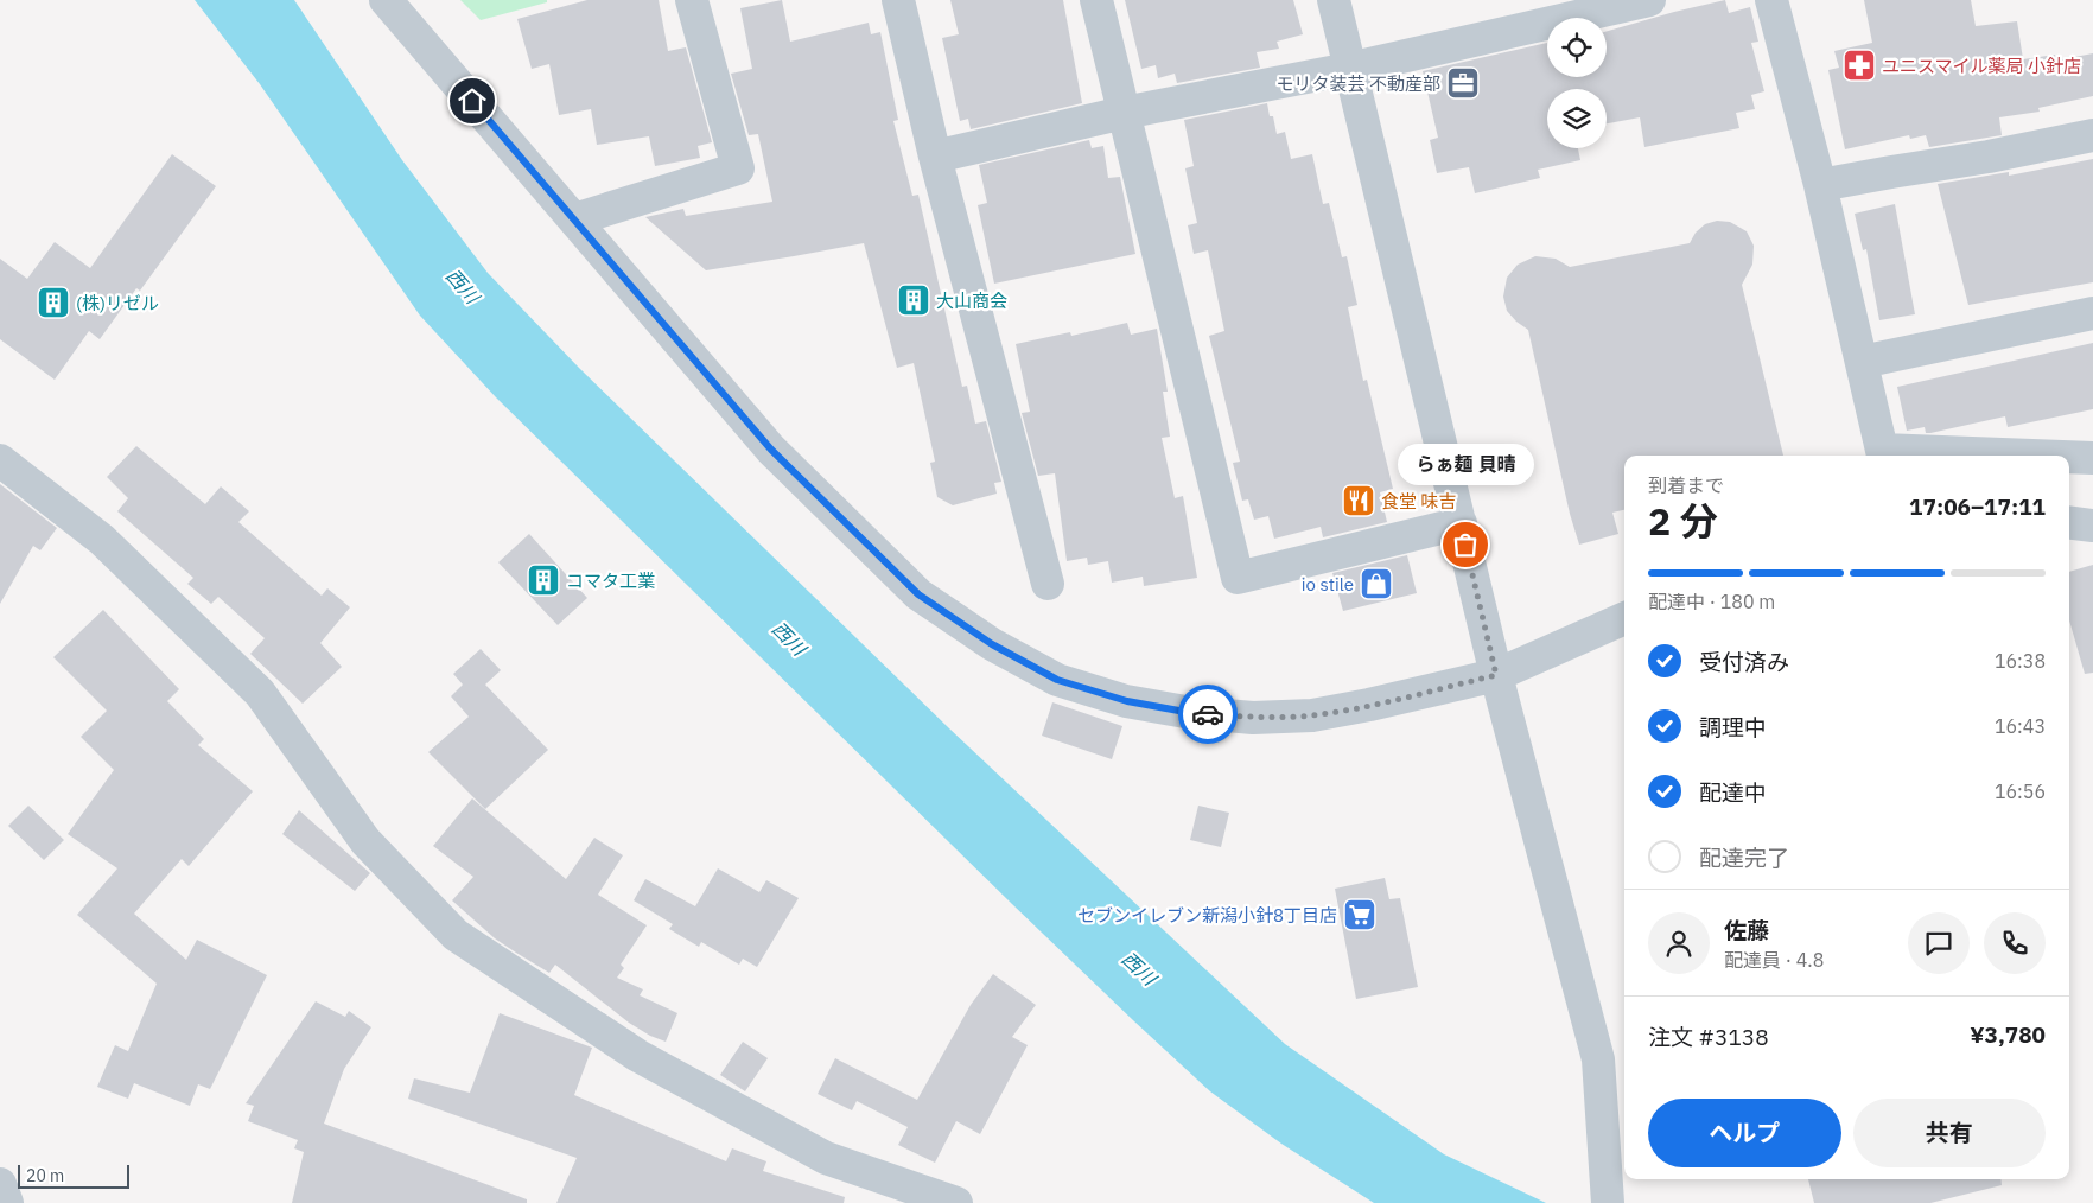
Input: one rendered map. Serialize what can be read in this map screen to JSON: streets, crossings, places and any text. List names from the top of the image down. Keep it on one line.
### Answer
{"water":["西川"],"places":{"pharmacy":["ユニスマイル薬局 小針店"],"office":["モリタ装芸 不動産部"],"building":["大山商会","(株)リゼル","コマタ工業"],"restaurant":["食堂 味吉"],"other":["らぁ麺 貝晴"],"shop":["io stile"],"supermarket":["セブンイレブン新潟小針8丁目店"]},"scale_bar":"20 m","page":{"bubble":"らぁ麺 貝晴","heading":["2 分","到着まで","17:06–17:11"],"panel":["佐藤","配達員 · 4.8","注文 #3138","¥3,780"],"bar":"配達中 · 180 m","list":[["受付済み","16:38"],["調理中","16:43"],["配達中","16:56"],"配達完了"],"buttons":["ヘルプ","共有"],"scale":"20 m"}}
